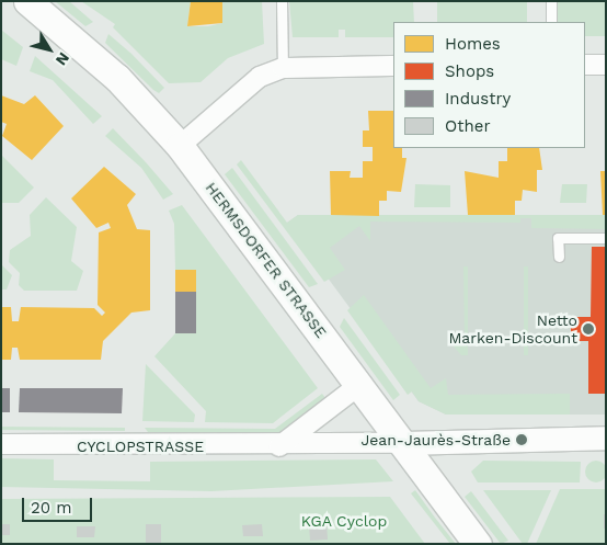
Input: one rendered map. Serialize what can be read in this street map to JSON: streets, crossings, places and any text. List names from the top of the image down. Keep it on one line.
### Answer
{"streets":{"main road":["HERMSDORFER STRASSE"],"street":["CYCLOPSTRASSE"]},"crossings":[["HERMSDORFER STRASSE","CYCLOPSTRASSE"]],"parks":["KGA Cyclop"],"places":["Netto Marken-Discount","Jean-Jaurès-Straße"],"legend":["Homes","Shops","Industry","Other"],"scale_bar":"20 m","north":"bottom right"}
